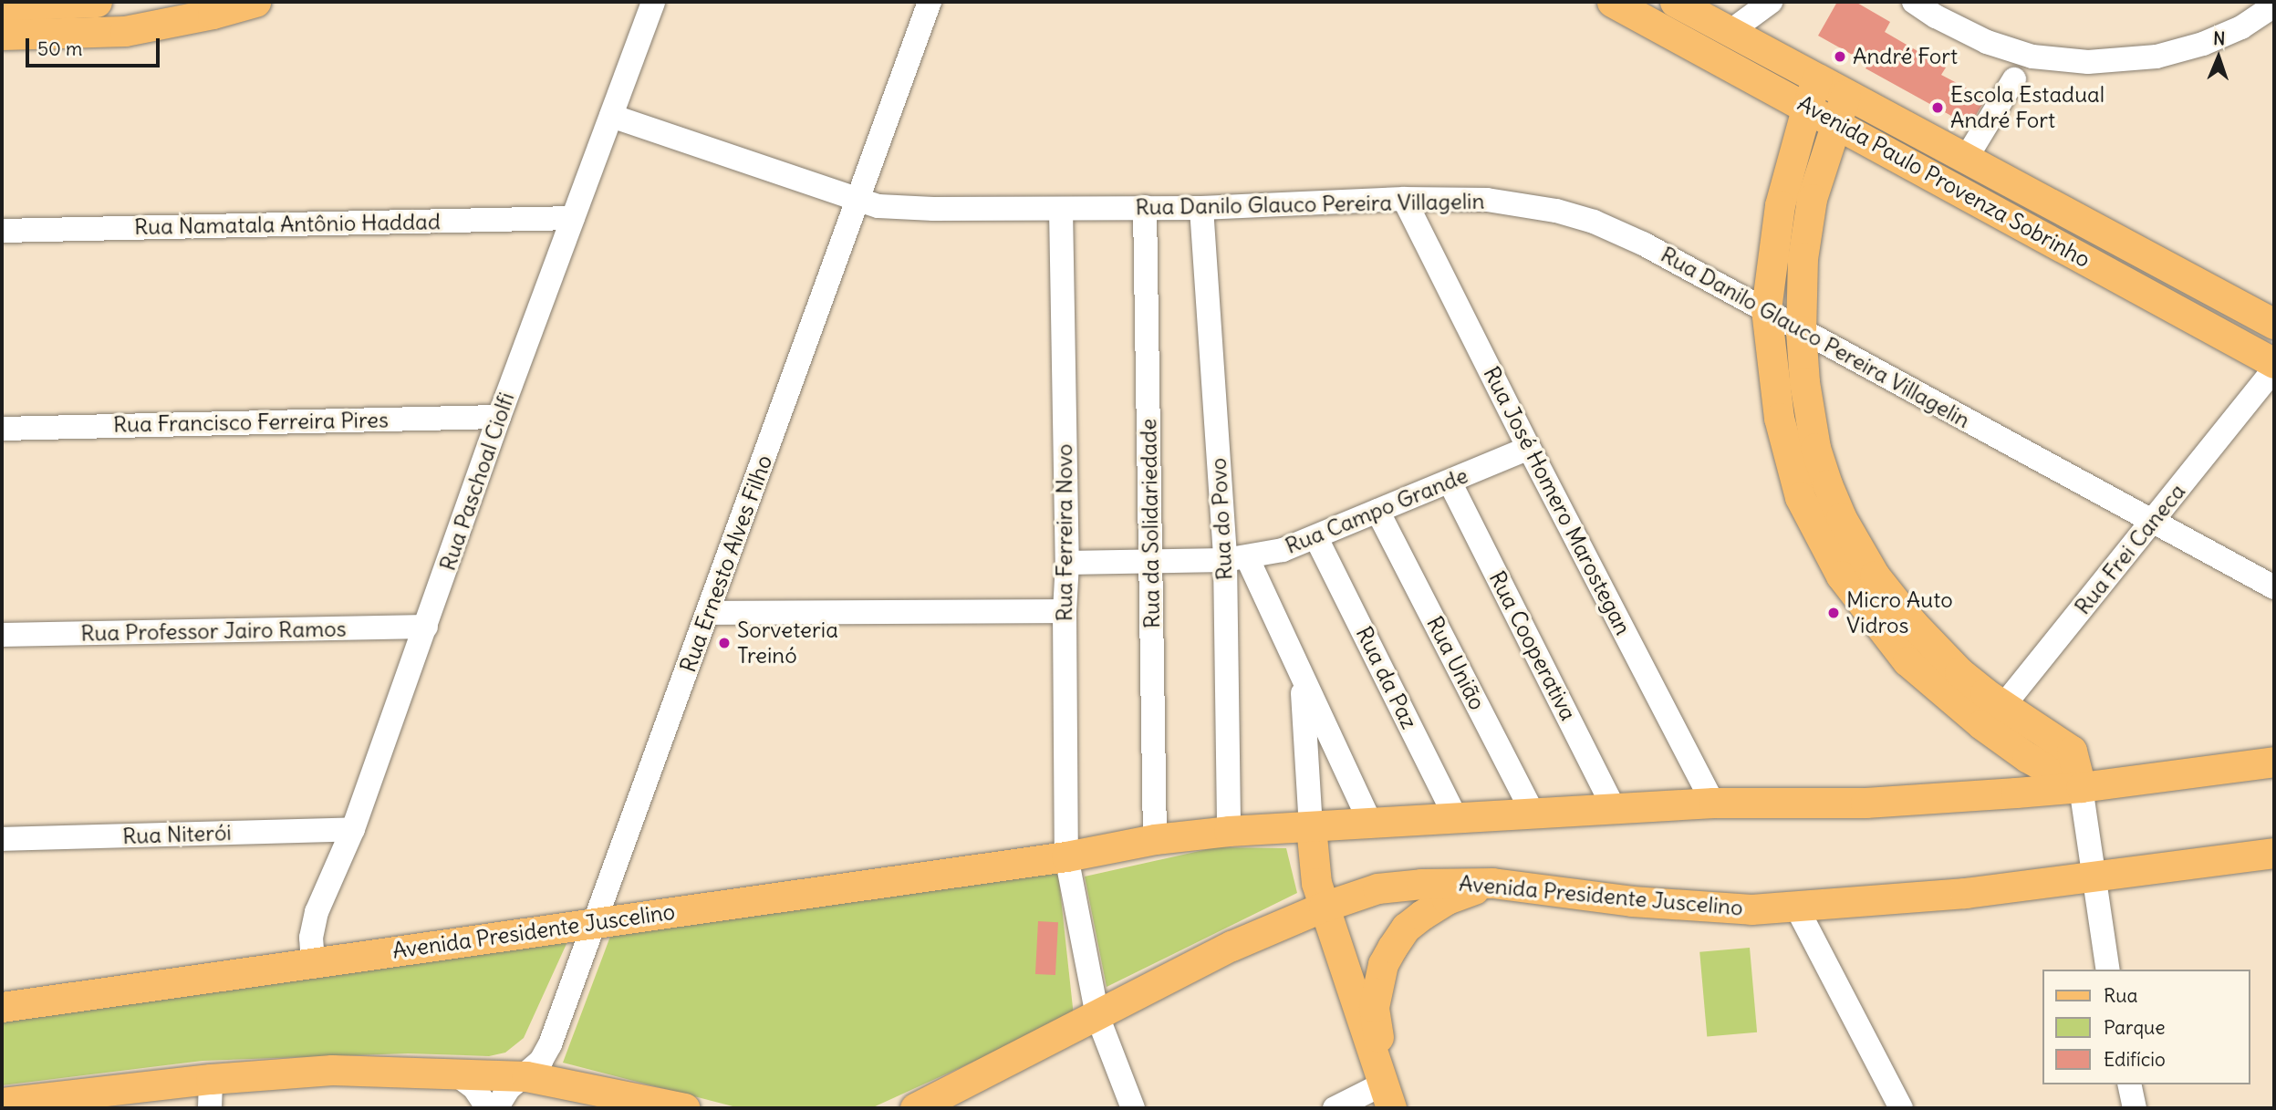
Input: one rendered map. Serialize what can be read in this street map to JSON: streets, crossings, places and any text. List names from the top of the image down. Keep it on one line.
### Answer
{"streets":{"main road":["Avenida Paulo Provenza Sobrinho","Avenida Presidente Juscelino"],"street":["Rua Danilo Glauco Pereira Villagelin","Rua Namatala Antônio Haddad","Rua Francisco Ferreira Pires","Rua Paschoal Ciolfi","Rua José Homero Marostegan","Rua Campo Grande","Rua do Povo","Rua da Solidariedade","Rua Ferreira Novo","Rua Frei Caneca","Rua Ernesto Alves Filho","Rua Professor Jairo Ramos","Rua Cooperativa","Rua União","Rua da Paz","Rua Niterói"]},"crossings":[["Rua Danilo Glauco Pereira Villagelin","Rua Paschoal Ciolfi"],["Rua Danilo Glauco Pereira Villagelin","Rua José Homero Marostegan"],["Rua Danilo Glauco Pereira Villagelin","Rua do Povo"],["Rua Danilo Glauco Pereira Villagelin","Rua da Solidariedade"],["Rua Danilo Glauco Pereira Villagelin","Rua Ferreira Novo"],["Rua Danilo Glauco Pereira Villagelin","Rua Frei Caneca"],["Rua Danilo Glauco Pereira Villagelin","Rua Ernesto Alves Filho"],["Rua Namatala Antônio Haddad","Rua Paschoal Ciolfi"],["Rua Francisco Ferreira Pires","Rua Paschoal Ciolfi"],["Rua Paschoal Ciolfi","Rua Professor Jairo Ramos"],["Rua Paschoal Ciolfi","Rua Niterói"],["Rua Paschoal Ciolfi","Avenida Presidente Juscelino"],["Rua José Homero Marostegan","Rua Campo Grande"],["Rua José Homero Marostegan","Avenida Presidente Juscelino"],["Rua Campo Grande","Rua do Povo"],["Rua Campo Grande","Rua da Solidariedade"],["Rua Campo Grande","Rua Ferreira Novo"],["Rua Campo Grande","Rua Cooperativa"],["Rua Campo Grande","Rua União"],["Rua Campo Grande","Rua da Paz"],["Rua do Povo","Avenida Presidente Juscelino"],["Rua da Solidariedade","Avenida Presidente Juscelino"],["Rua Ferreira Novo","Avenida Presidente Juscelino"],["Rua Ernesto Alves Filho","Avenida Presidente Juscelino"],["Rua Cooperativa","Avenida Presidente Juscelino"],["Rua União","Avenida Presidente Juscelino"],["Rua da Paz","Avenida Presidente Juscelino"]],"places":["André Fort","Escola Estadual André Fort","Micro Auto Vidros","Sorveteria Treinó"],"legend":["Rua","Parque","Edifício"],"scale_bar":"50 m","north":"top"}
